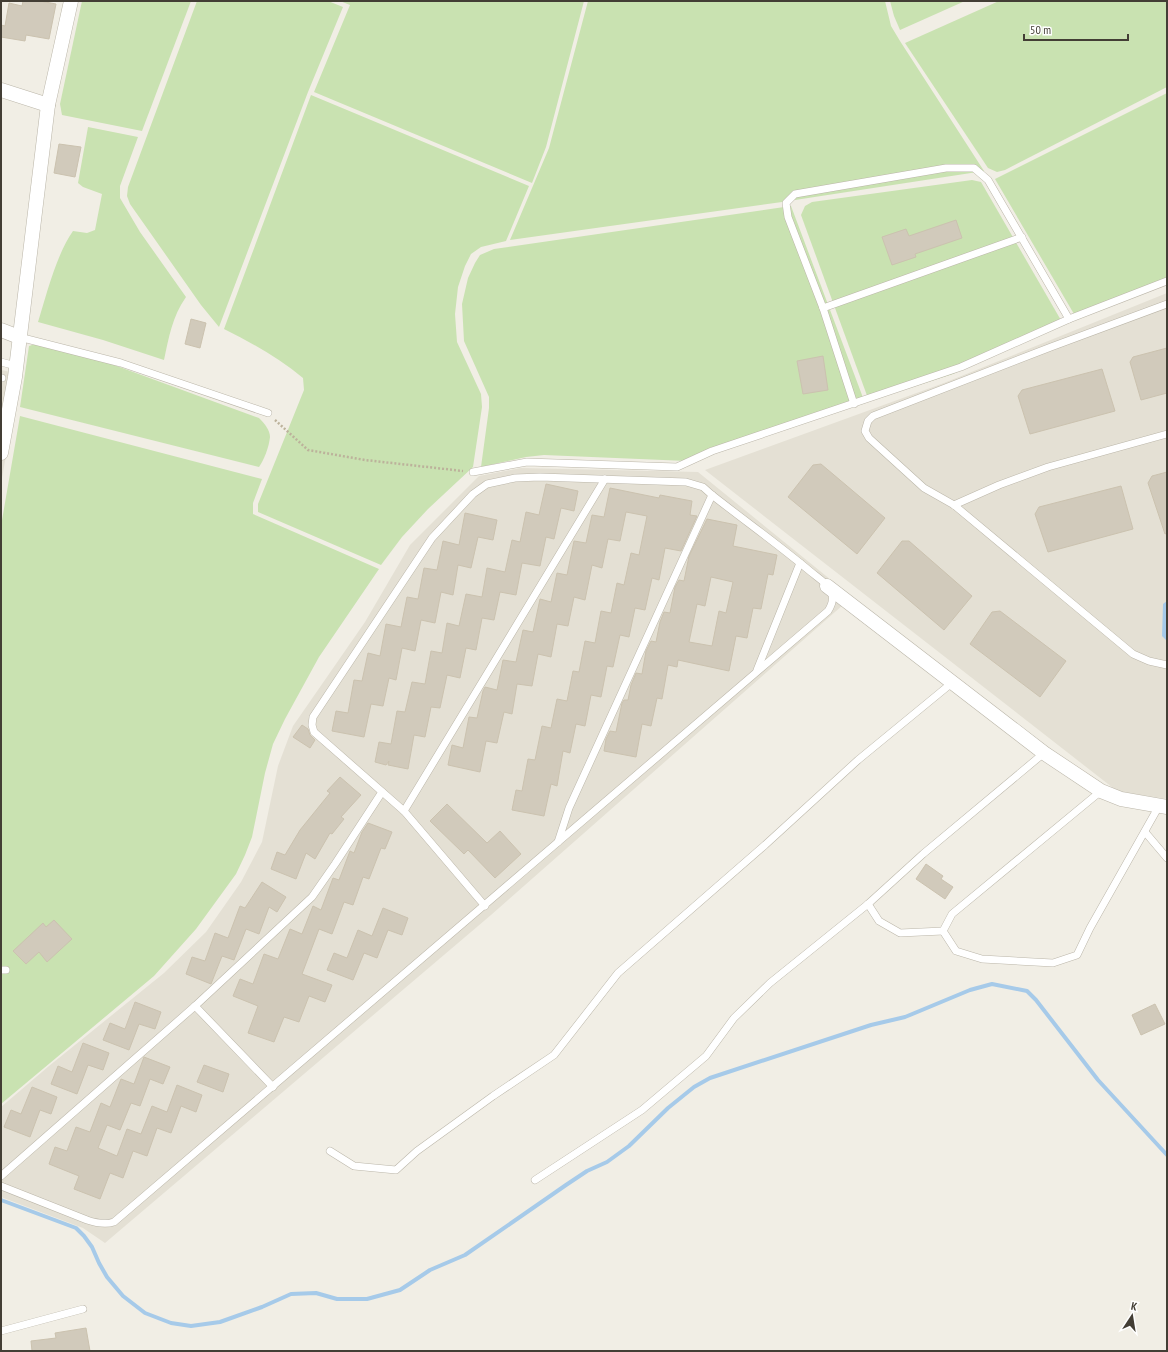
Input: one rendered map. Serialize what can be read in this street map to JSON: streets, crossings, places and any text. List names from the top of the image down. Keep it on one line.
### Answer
{"scale_bar":"50 m","north":"top"}
